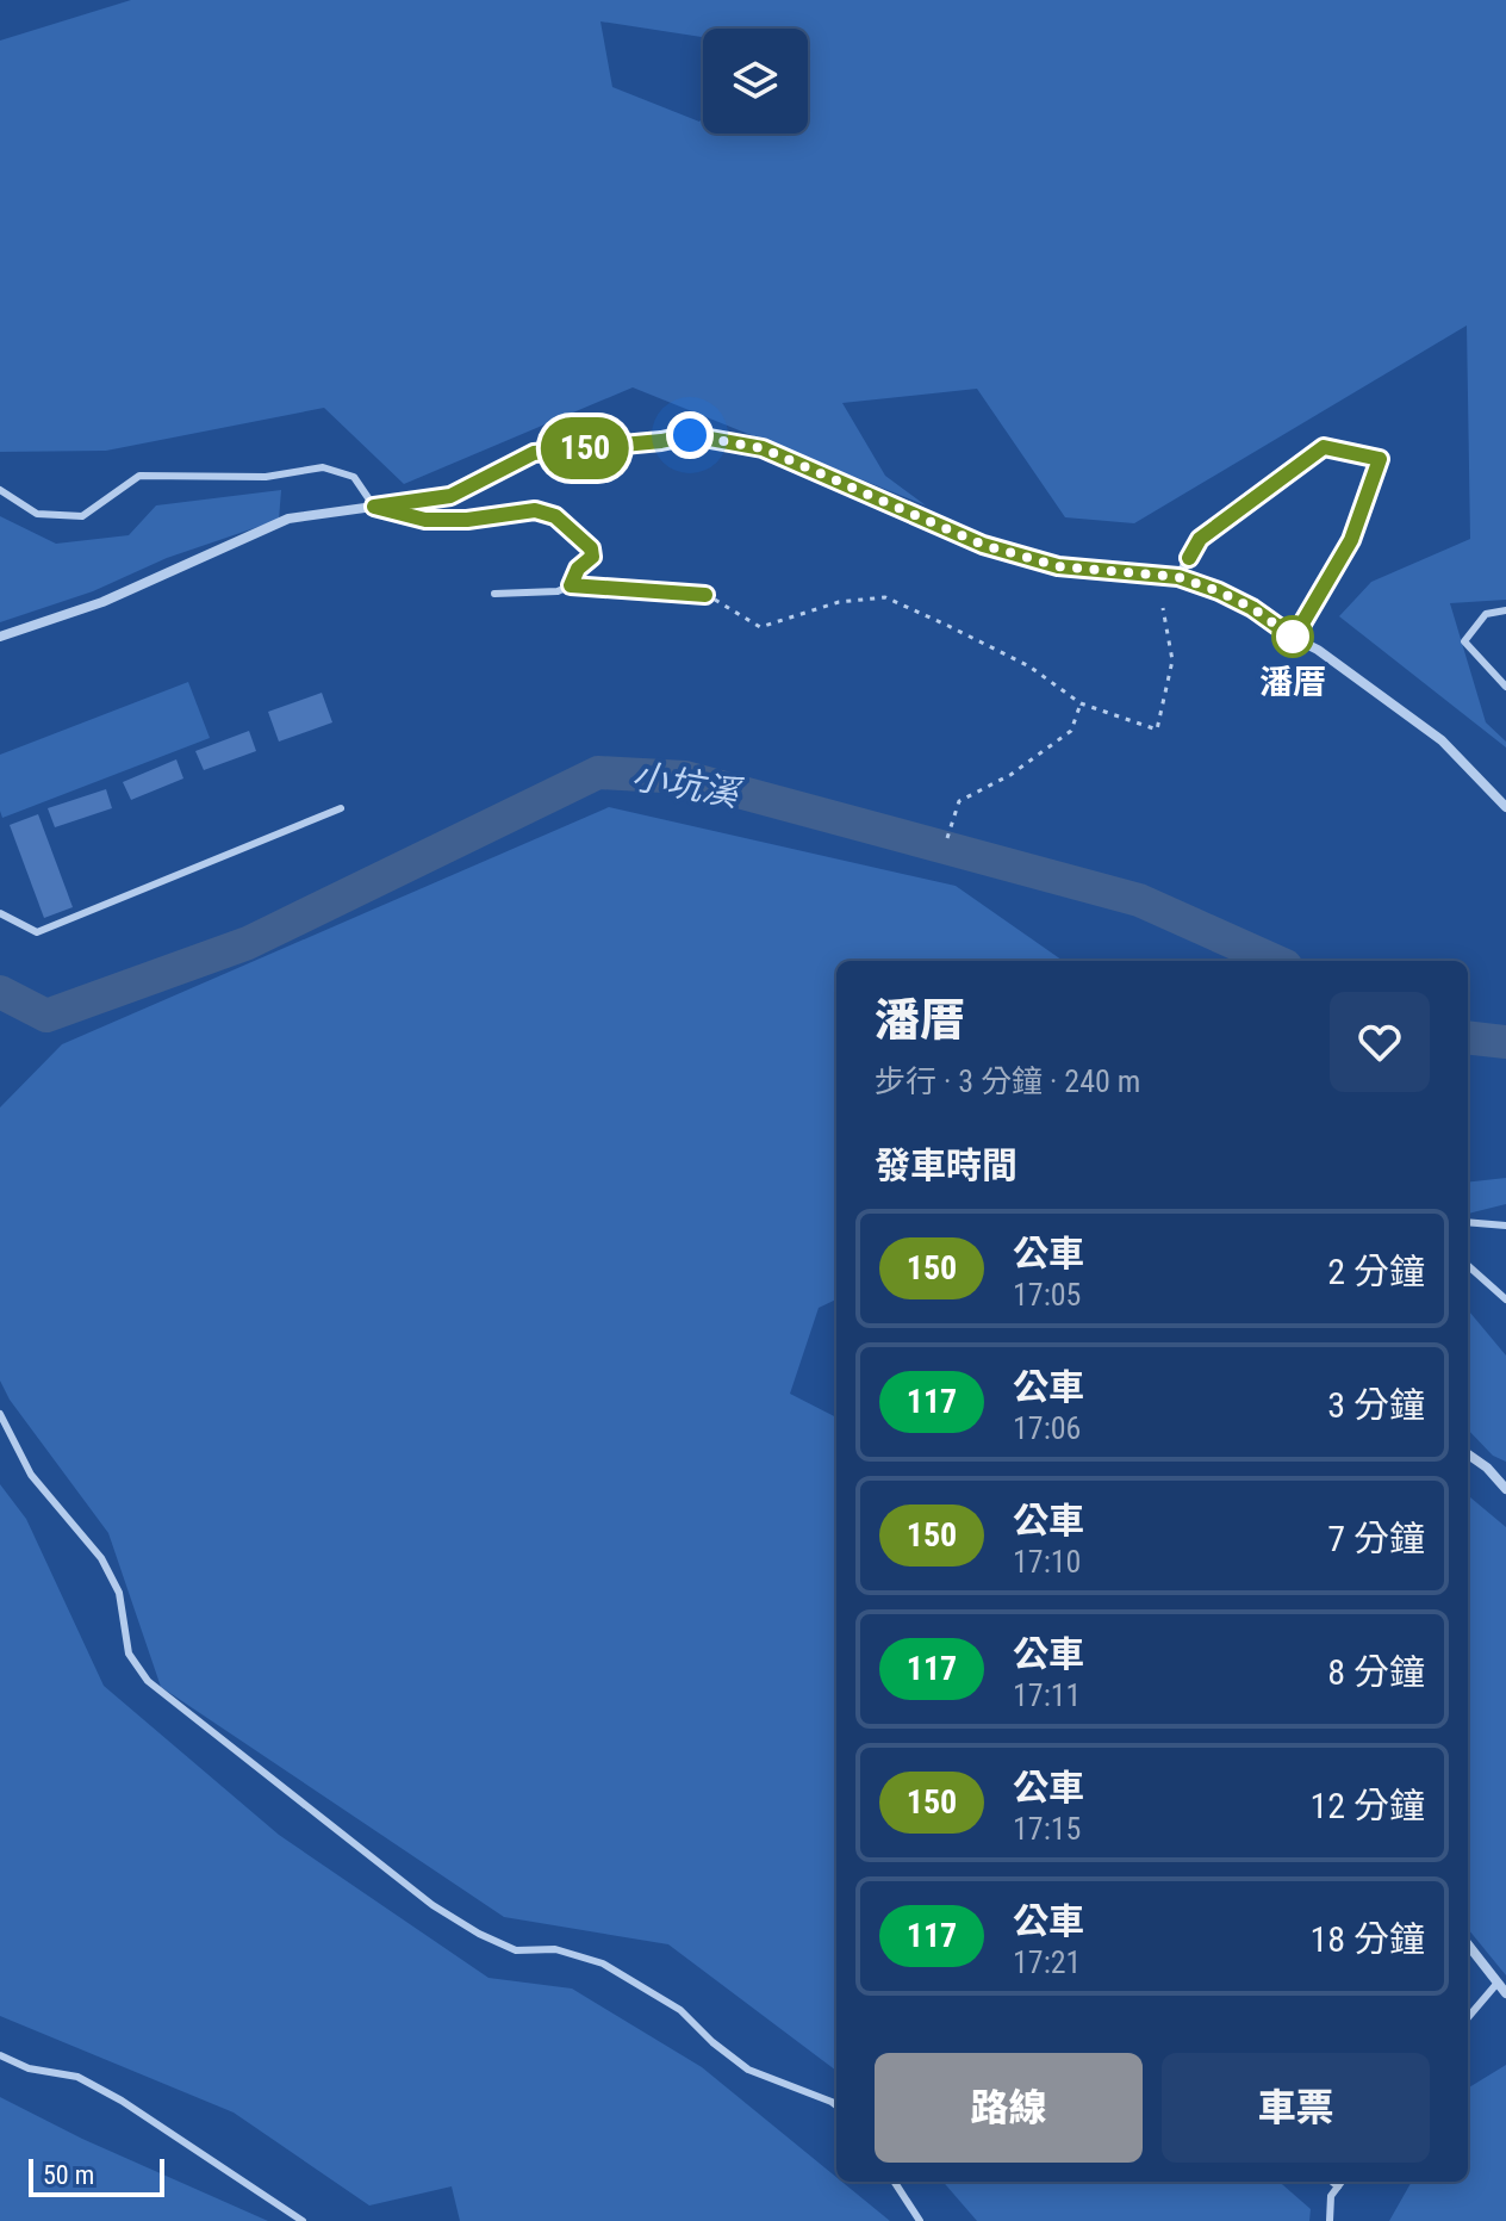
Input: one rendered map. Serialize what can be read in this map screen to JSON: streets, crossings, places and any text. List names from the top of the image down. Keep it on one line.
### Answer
{"water":["小坑溪"],"places":["潘厝"],"lines":["bus line 150"],"scale_bar":"50 m","page":{"on_map":"150","heading":[["潘厝","步行 · 3 分鐘 · 240 m"],"發車時間"],"list":[{"mark":"150","name":"公車","note":"17:05","value":"2 分鐘"},{"mark":"117","name":"公車","note":"17:06","value":"3 分鐘"},{"mark":"150","name":"公車","note":"17:10","value":"7 分鐘"},{"mark":"117","name":"公車","note":"17:11","value":"8 分鐘"},{"mark":"150","name":"公車","note":"17:15","value":"12 分鐘"},{"mark":"117","name":"公車","note":"17:21","value":"18 分鐘"}],"buttons":["路線","車票"],"scale":"50 m"}}
